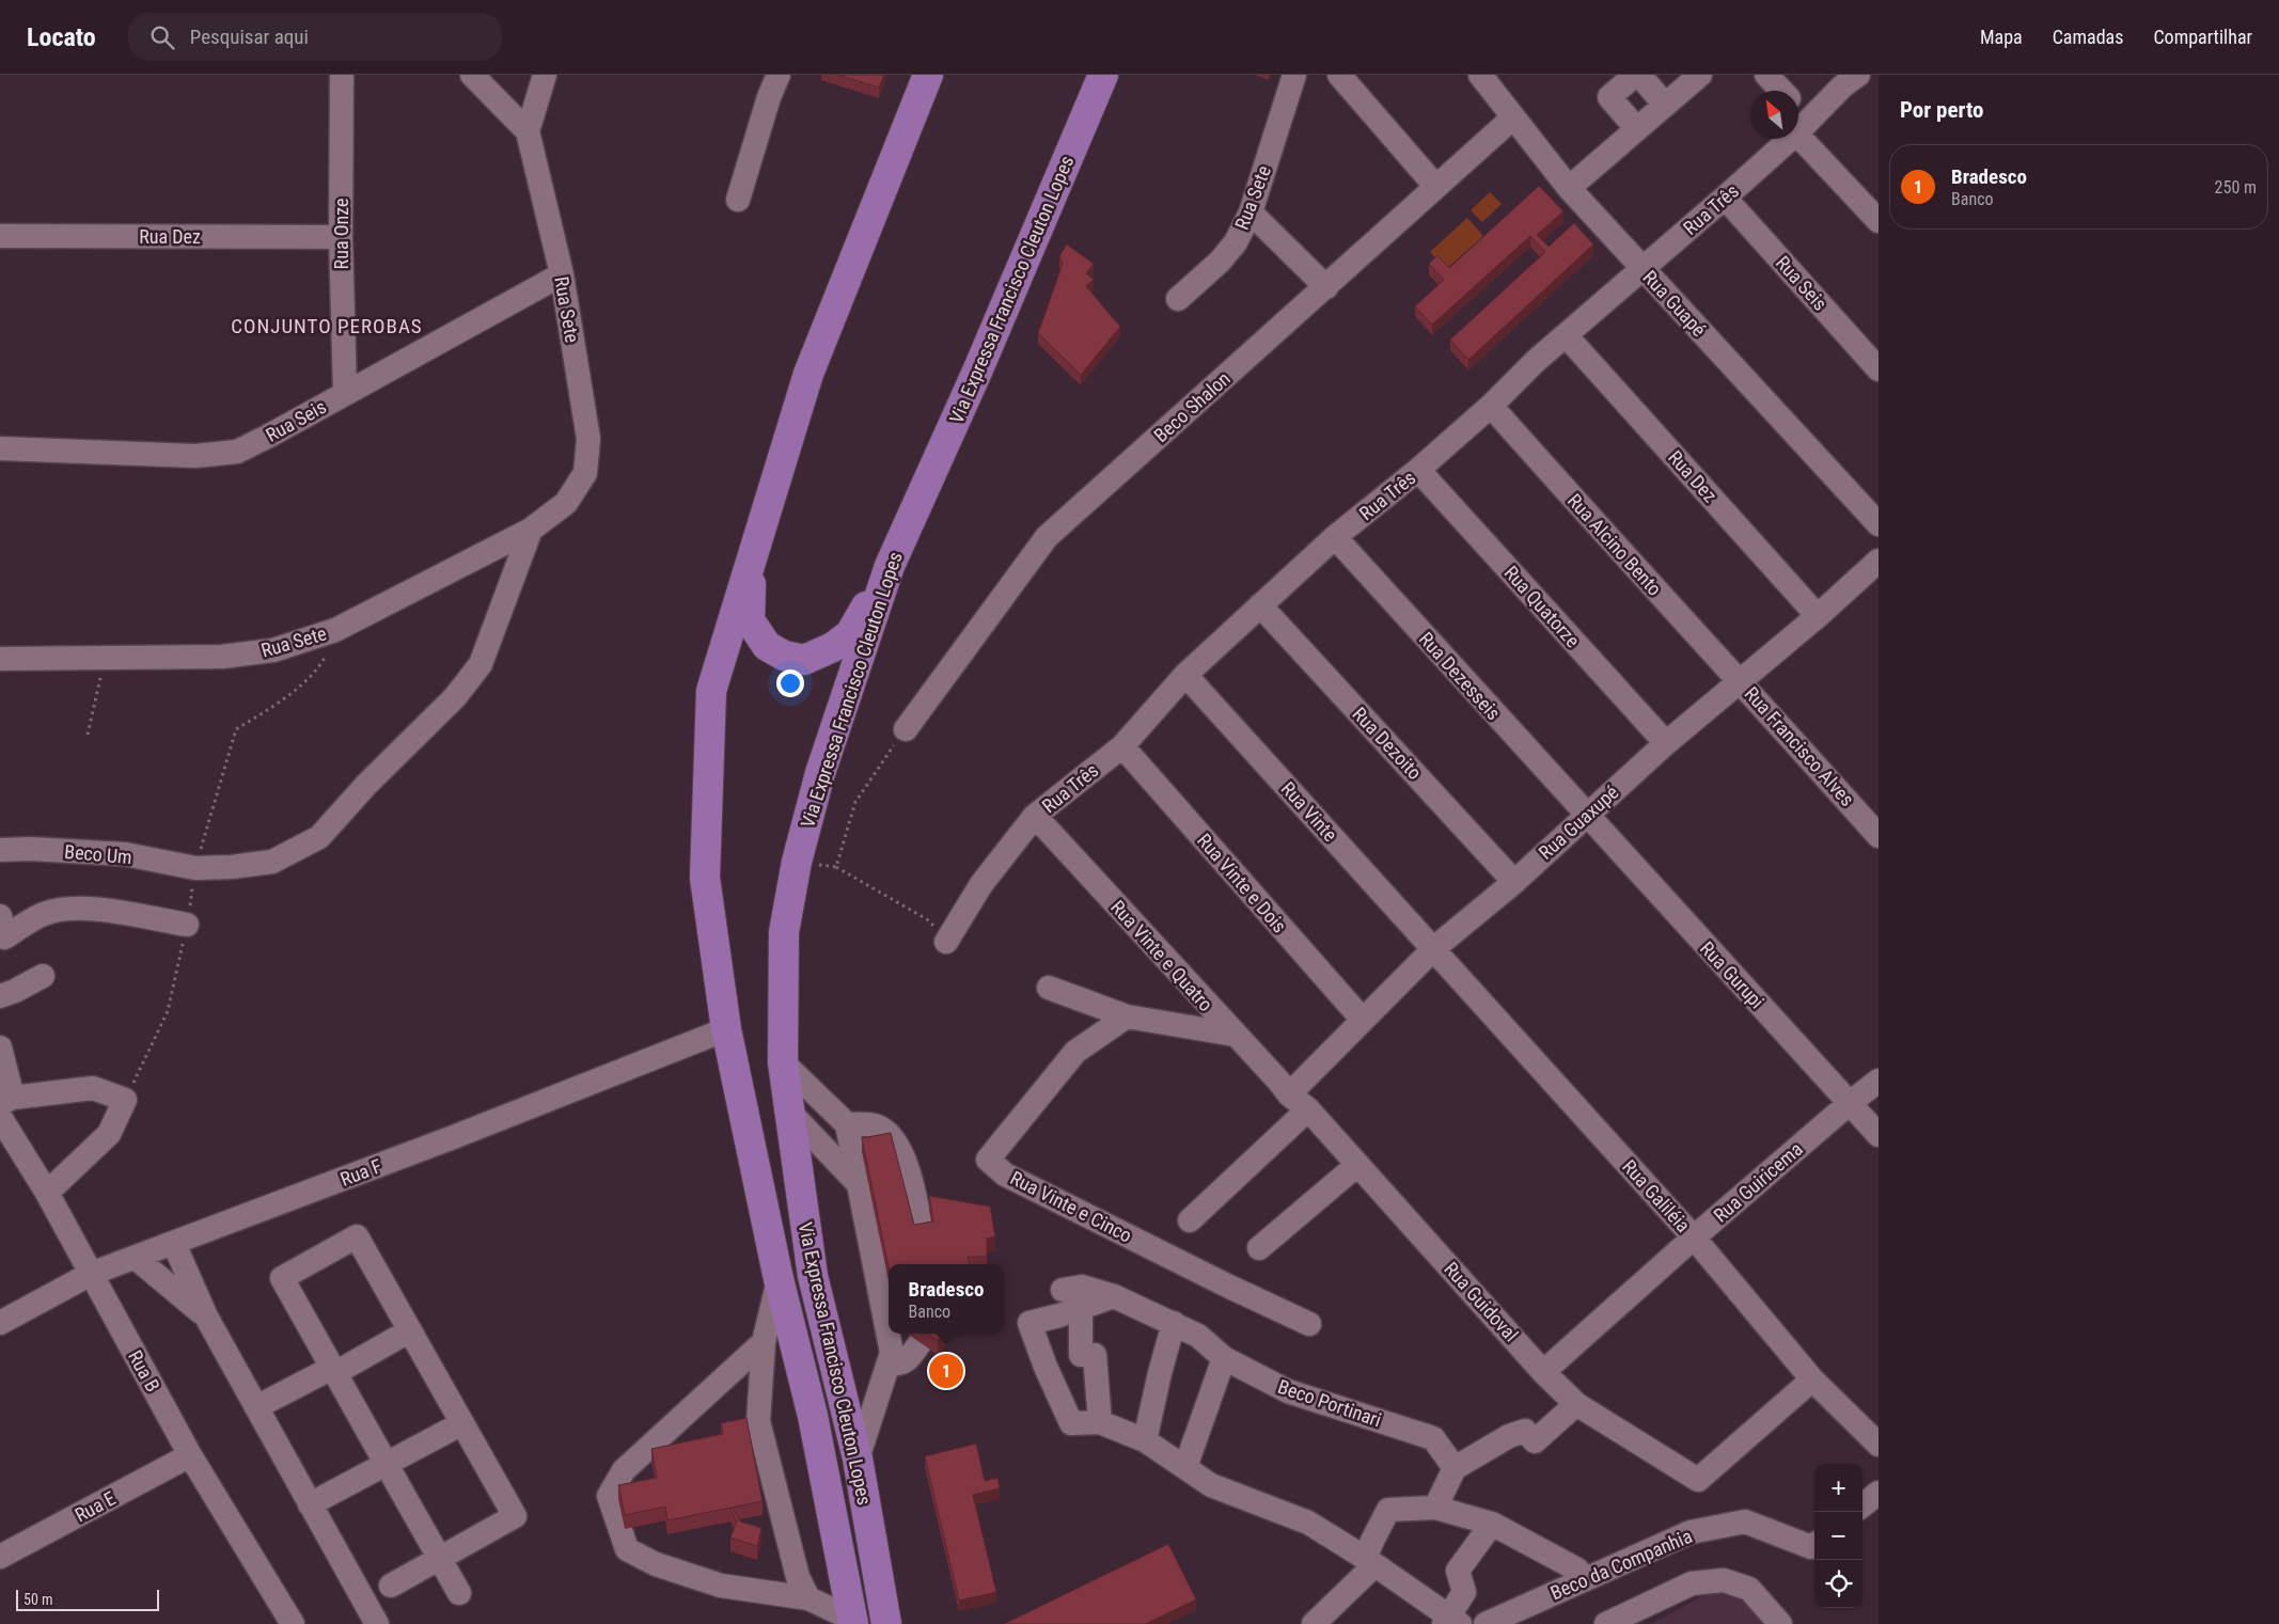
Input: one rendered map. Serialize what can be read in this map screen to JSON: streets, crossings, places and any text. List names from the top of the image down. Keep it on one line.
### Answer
{"streets":{"highway":["Via Expressa Francisco Cleuton Lopes"],"street":["Rua Sete","Rua Três","Rua Onze","Rua Dez","Rua Seis","Rua Guapé","Beco Shalon","Rua Alcino Bento","Rua Quatorze","Rua Dezesseis","Rua Dezoito","Rua Francisco Alves","Rua Vinte","Rua Guaxupé","Beco Um","Rua Vinte e Dois","Rua Vinte e Quatro","Rua Gurupi","Rua F","Rua Guiricema","Rua Galiléia","Rua Vinte e Cinco","Rua Guidoval","Rua B","Beco Portinari","Rua E","Beco da Companhia"]},"crossings":[["Rua Sete","Rua Seis"],["Rua Sete","Beco Um"],["Rua Três","Rua Dez"],["Rua Três","Rua Seis"],["Rua Três","Rua Guapé"],["Rua Três","Rua Alcino Bento"],["Rua Três","Rua Quatorze"],["Rua Três","Rua Dezesseis"],["Rua Três","Rua Dezoito"],["Rua Três","Rua Vinte"],["Rua Três","Rua Vinte e Dois"],["Rua Três","Rua Vinte e Quatro"],["Rua Onze","Rua Dez"],["Rua Onze","Rua Seis"],["Rua Dez","Rua Guaxupé"],["Via Expressa Francisco Cleuton Lopes","Rua F"],["Rua Guapé","Beco Shalon"],["Rua Alcino Bento","Rua Francisco Alves"],["Rua Alcino Bento","Rua Guaxupé"],["Rua Quatorze","Rua Guaxupé"],["Rua Dezesseis","Rua Guaxupé"],["Rua Dezesseis","Rua Gurupi"],["Rua Dezoito","Rua Guaxupé"],["Rua Francisco Alves","Rua Guaxupé"],["Rua Vinte","Rua Guaxupé"],["Rua Vinte","Rua Galiléia"],["Rua Guaxupé","Rua Vinte e Dois"],["Rua Guaxupé","Rua Vinte e Quatro"],["Rua Guaxupé","Rua Gurupi"],["Rua Guaxupé","Rua Galiléia"],["Rua Guaxupé","Rua Guidoval"],["Rua Vinte e Quatro","Rua Guidoval"],["Rua Gurupi","Rua Guiricema"],["Rua F","Rua B"],["Rua Guiricema","Rua Galiléia"],["Rua Guiricema","Rua Guidoval"],["Rua Galiléia","Rua Guidoval"],["Rua B","Rua E"]],"districts":["CONJUNTO PEROBAS"],"scale_bar":"50 m","north":"top left","page":{"header":"Locato","search":"Pesquisar aqui","nav":["Mapa","Camadas","Compartilhar"],"heading":"Por perto","list":[{"mark":"1","name":"Bradesco","note":"Banco","value":"250 m"}],"popup":["Bradesco","Banco"],"pins":"1","map_buttons":["+","−"],"scale":"50 m"}}
